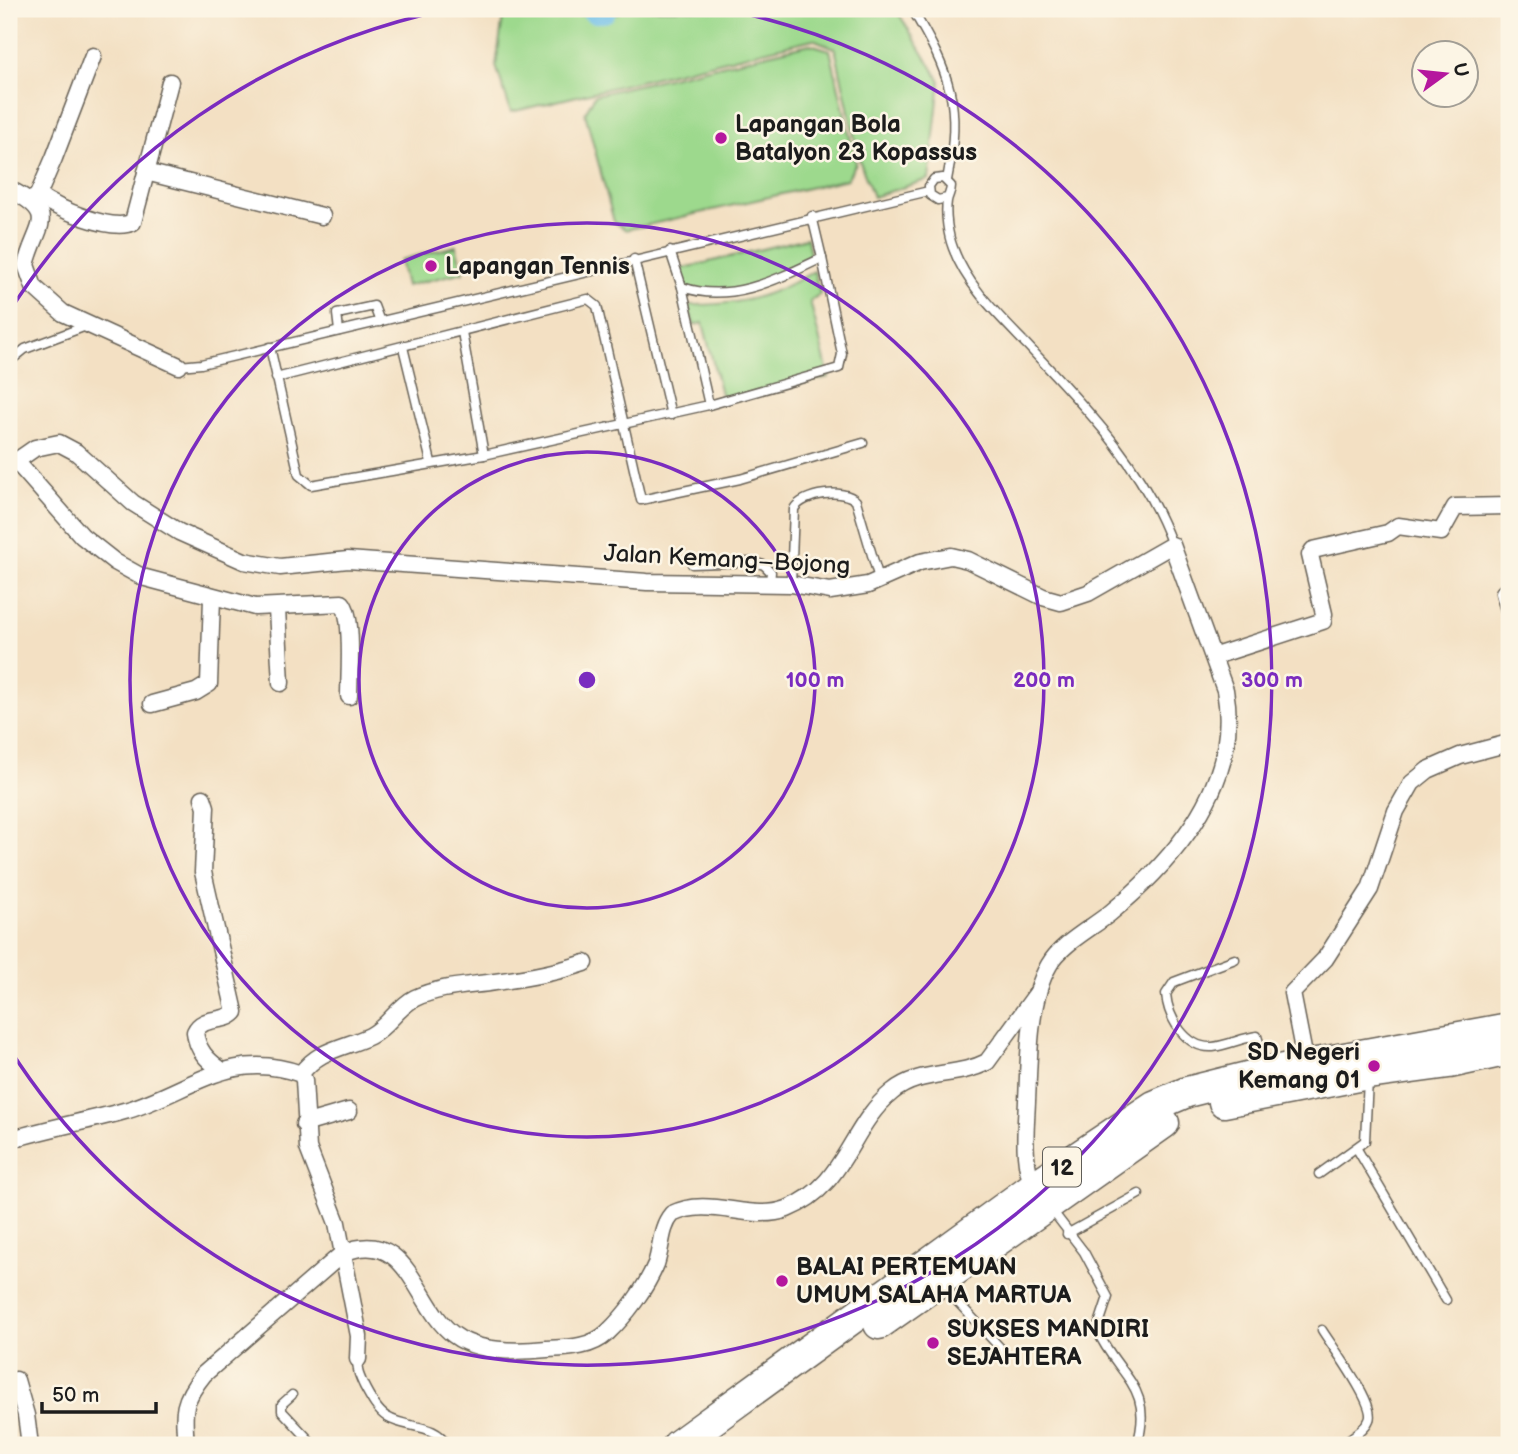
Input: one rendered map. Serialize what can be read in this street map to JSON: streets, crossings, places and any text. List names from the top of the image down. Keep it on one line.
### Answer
{"streets":{"highway":["12"],"street":["Jalan Kemang–Bojong"]},"places":["Lapangan Bola Batalyon 23 Kopassus","Lapangan Tennis","SD Negeri Kemang 01","BALAI PERTEMUAN UMUM SALAHA MARTUA","SUKSES MANDIRI SEJAHTERA"],"scale_bar":"50 m","north":"right","rings":["100 m","200 m","300 m"]}
